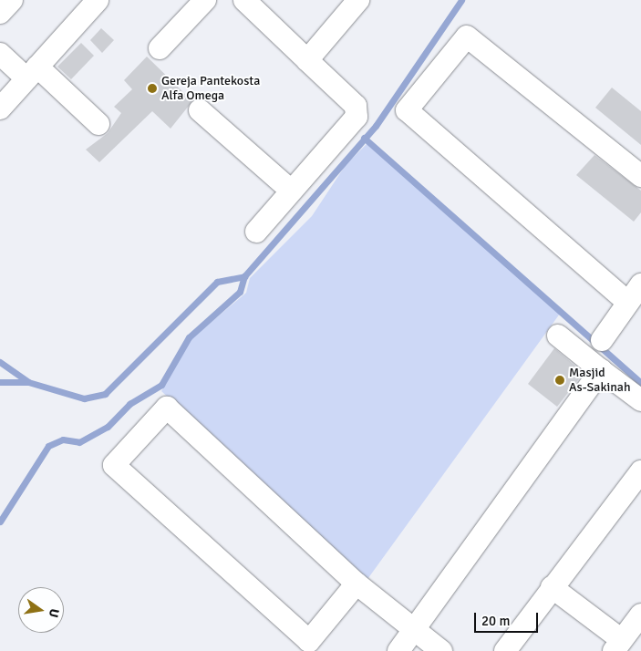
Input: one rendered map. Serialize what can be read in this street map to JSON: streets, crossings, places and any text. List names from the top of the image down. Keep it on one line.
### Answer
{"places":["Gereja Pantekosta Alfa Omega","Masjid As-Sakinah"],"scale_bar":"20 m","north":"right"}
